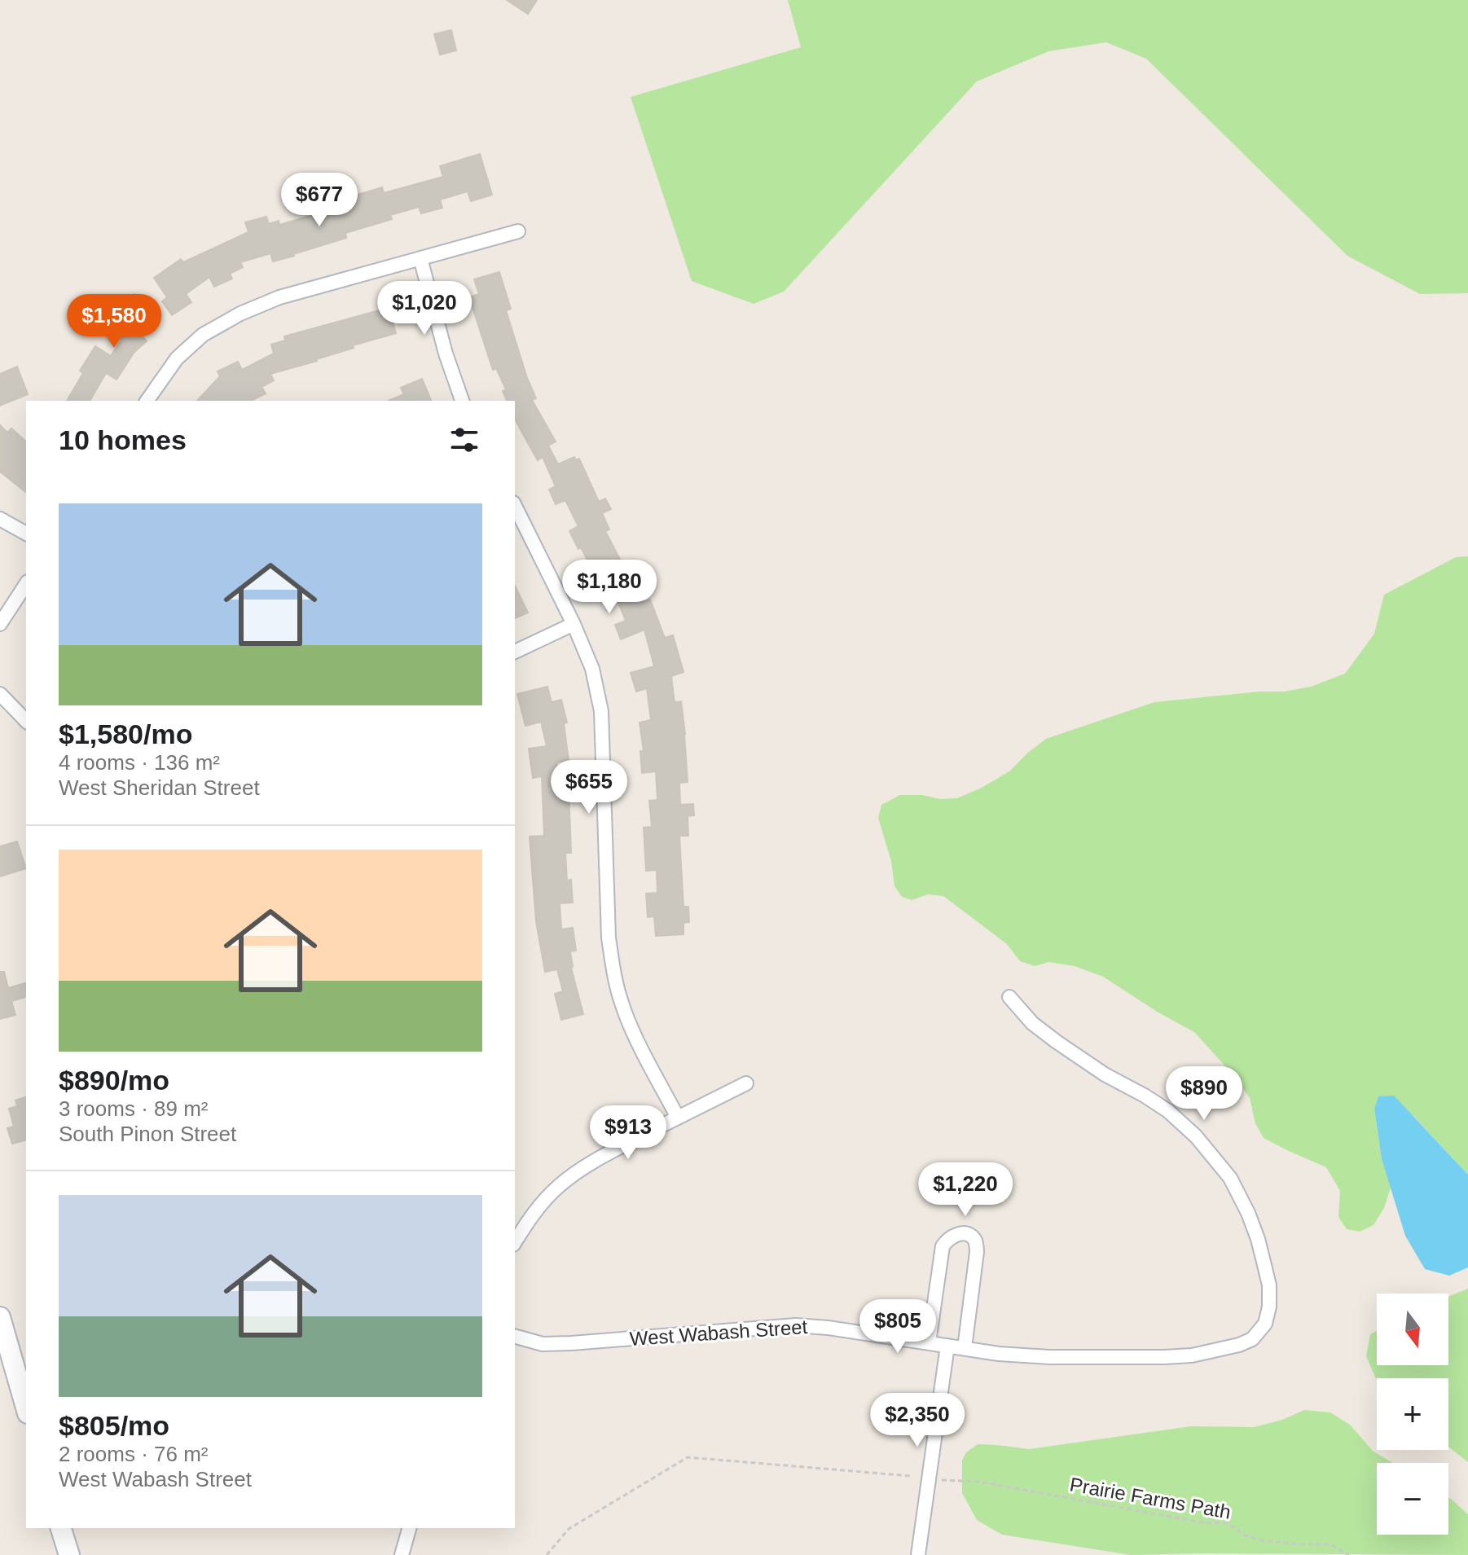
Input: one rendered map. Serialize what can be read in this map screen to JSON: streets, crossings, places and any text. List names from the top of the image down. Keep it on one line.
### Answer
{"streets":{"street":["West Wabash Street"],"path":["Prairie Farms Path"]},"north":"bottom","page":{"price":["$677","$1,020","$1,580","$1,180","$655","$890","$913","$1,220","$805","$2,350"],"heading":"10 homes","list":[{"name":"$1,580/mo","note":"4 rooms · 136 m² · West Sheridan Street"},{"name":"$890/mo","note":"3 rooms · 89 m² · South Pinon Street"},{"name":"$805/mo","note":"2 rooms · 76 m² · West Wabash Street"}],"map_buttons":["+","−"]}}
